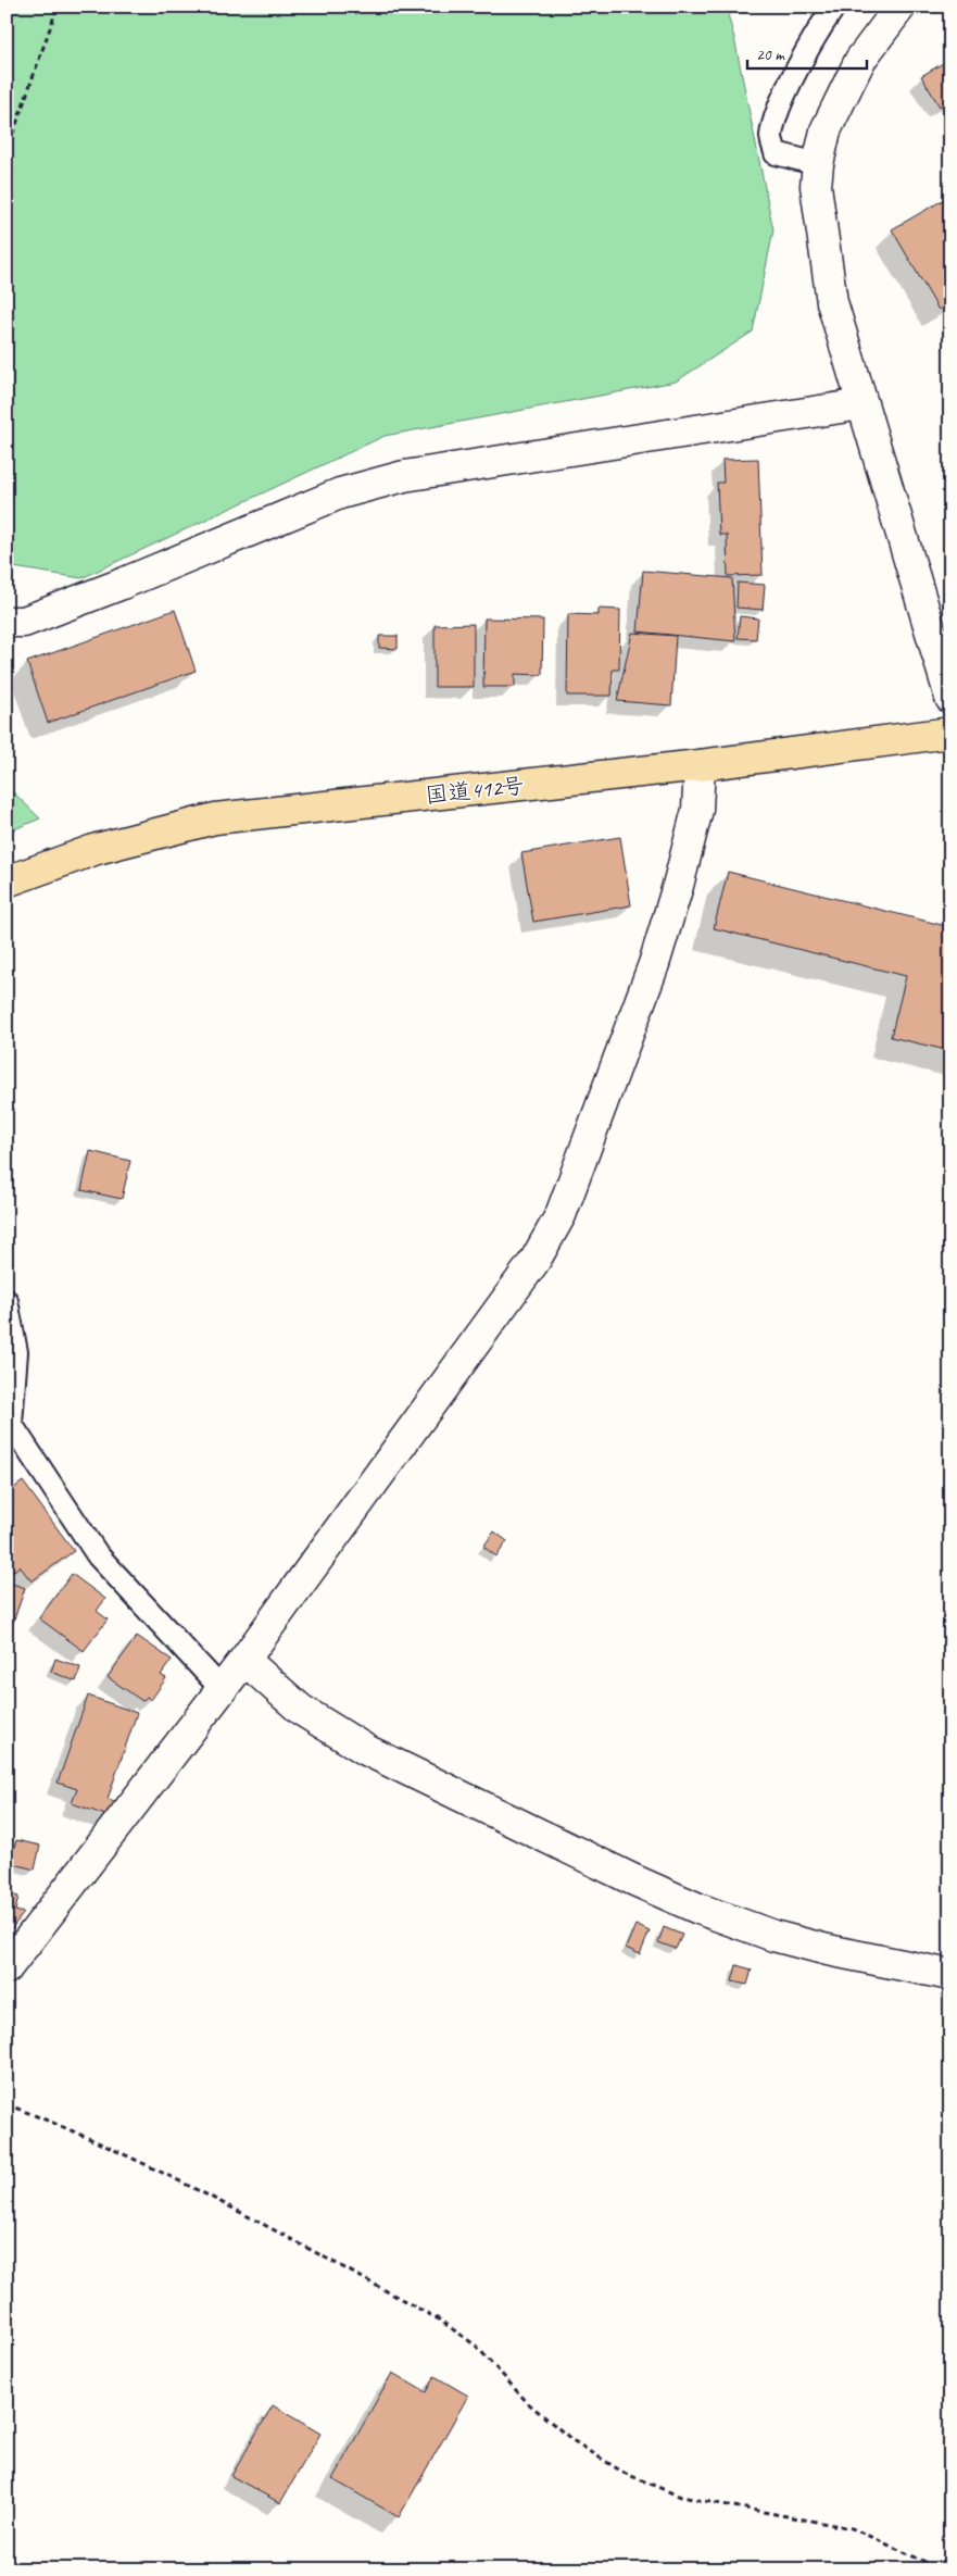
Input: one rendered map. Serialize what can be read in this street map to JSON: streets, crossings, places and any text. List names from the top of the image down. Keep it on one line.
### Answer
{"streets":{"highway":["国道412号"]},"scale_bar":"20 m"}
